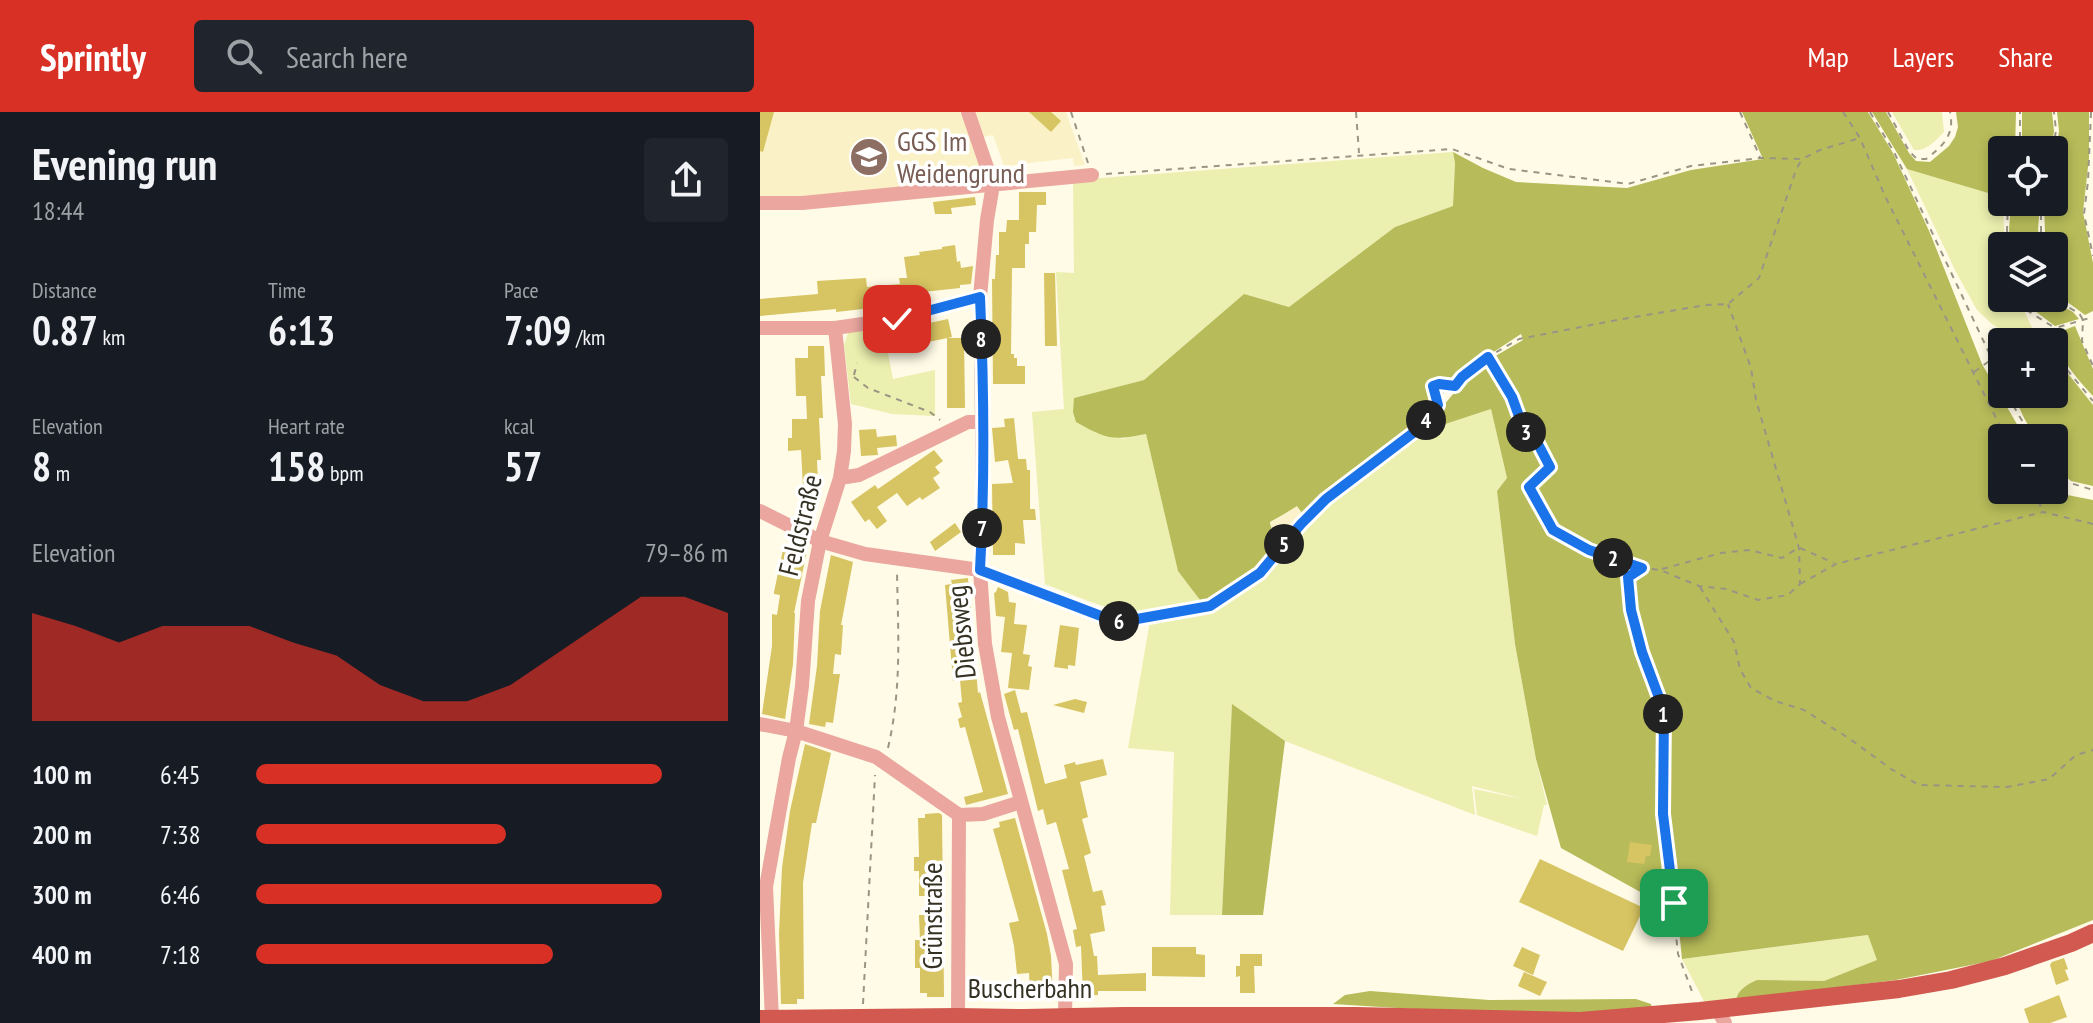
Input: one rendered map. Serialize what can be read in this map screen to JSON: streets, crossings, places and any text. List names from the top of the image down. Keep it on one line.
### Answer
{"streets":{"main road":["Buscherbahn"],"street":["Feldstraße","Diebsweg","Grünstraße"]},"crossings":[["Feldstraße","Buscherbahn"],["Diebsweg","Buscherbahn"],["Grünstraße","Buscherbahn"]],"places":{"school or university":["GGS Im Weidengrund"]},"page":{"header":"Sprintly","search":"Search here","nav":["Map","Layers","Share"],"heading":["Evening run","18:44"],"map_buttons":["+","−"],"stats":[["Distance","0.87 km"],["Time","6:13"],["Pace","7:09 /km"],["Elevation","8 m"],["Heart rate","158 bpm"],["kcal","57"]],"pins":["8","4","3","7","5","2","6","1"],"chart":["Elevation","79–86 m"],"list":[{"name":"100 m","note":"6:45"},{"name":"200 m","note":"7:38"},{"name":"300 m","note":"6:46"},{"name":"400 m","note":"7:18"}]}}
